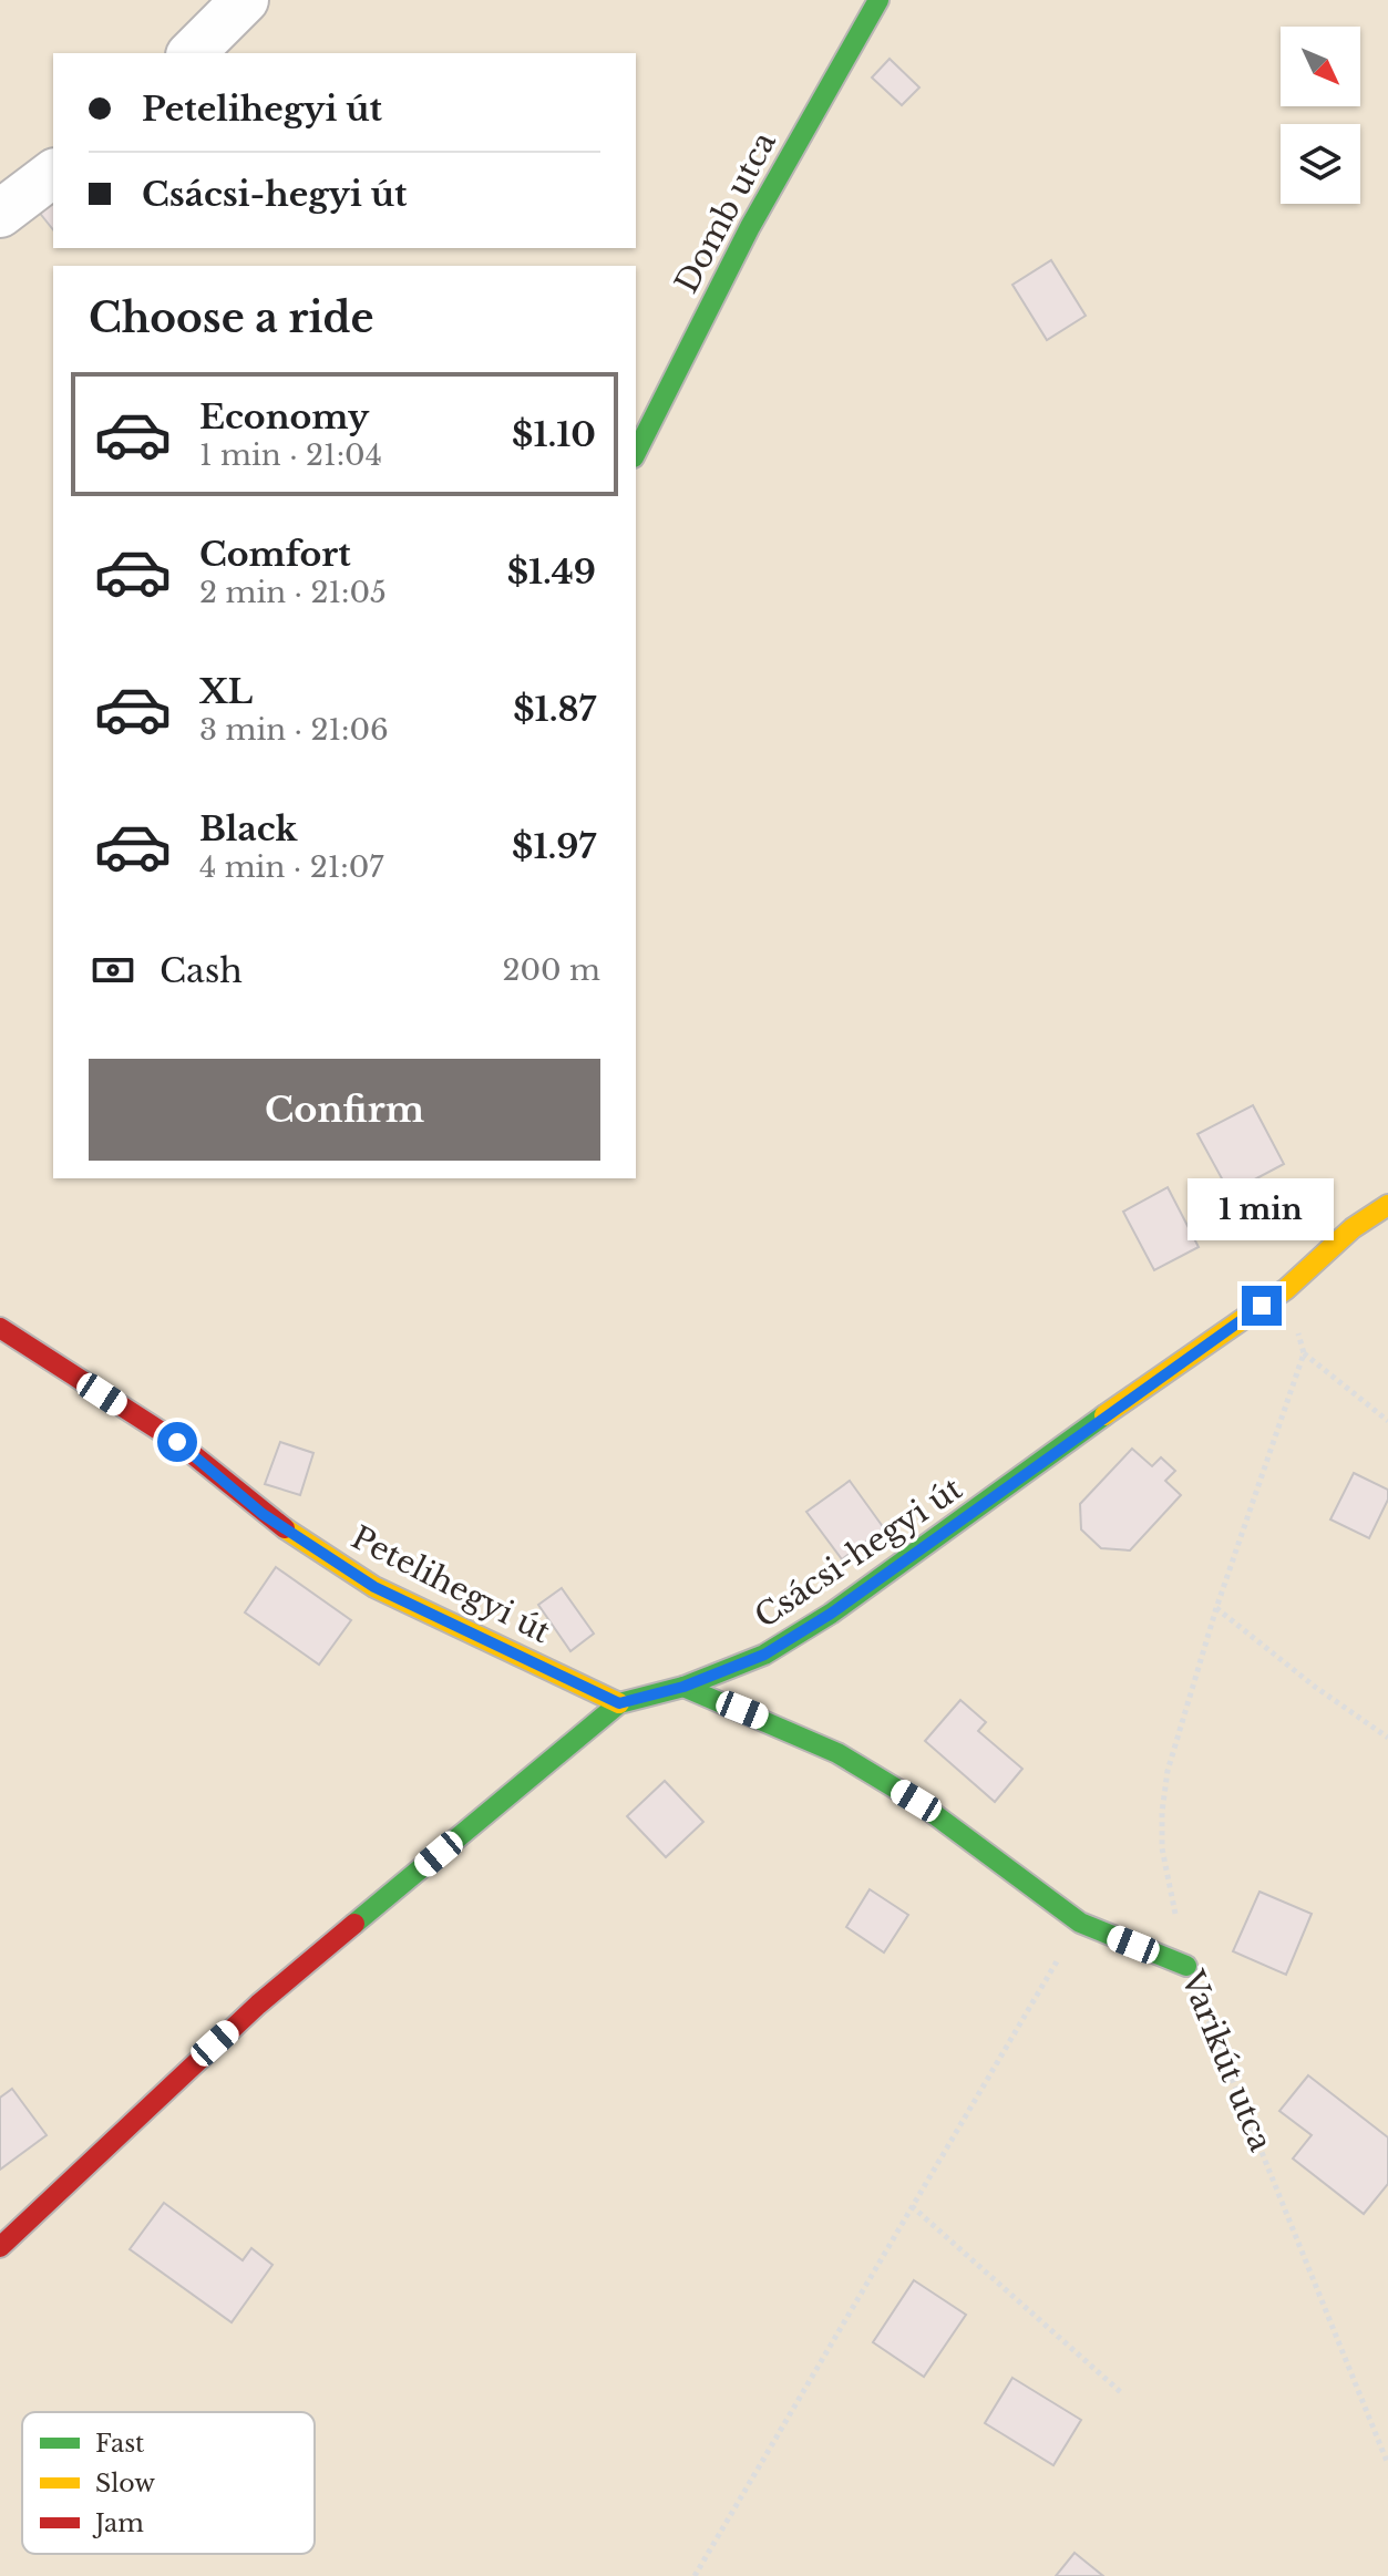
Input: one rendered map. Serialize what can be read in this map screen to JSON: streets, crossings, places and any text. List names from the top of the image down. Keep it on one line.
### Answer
{"streets":{"street":["Domb utca","Csácsi-hegyi út","Petelihegyi út"],"path":["Varikút utca"]},"crossings":[["Csácsi-hegyi út","Petelihegyi út"]],"legend":["Fast","Slow","Jam"],"north":"bottom right","page":{"banner":["Petelihegyi út","Csácsi-hegyi út"],"heading":"Choose a ride","list":[{"name":"Economy","note":"1 min · 21:04","value":"$1.10"},{"name":"Comfort","note":"2 min · 21:05","value":"$1.49"},{"name":"XL","note":"3 min · 21:06","value":"$1.87"},{"name":"Black","note":"4 min · 21:07","value":"$1.97"}],"pay":["Cash","200 m"],"buttons":"Confirm","bubble":"1 min"}}
